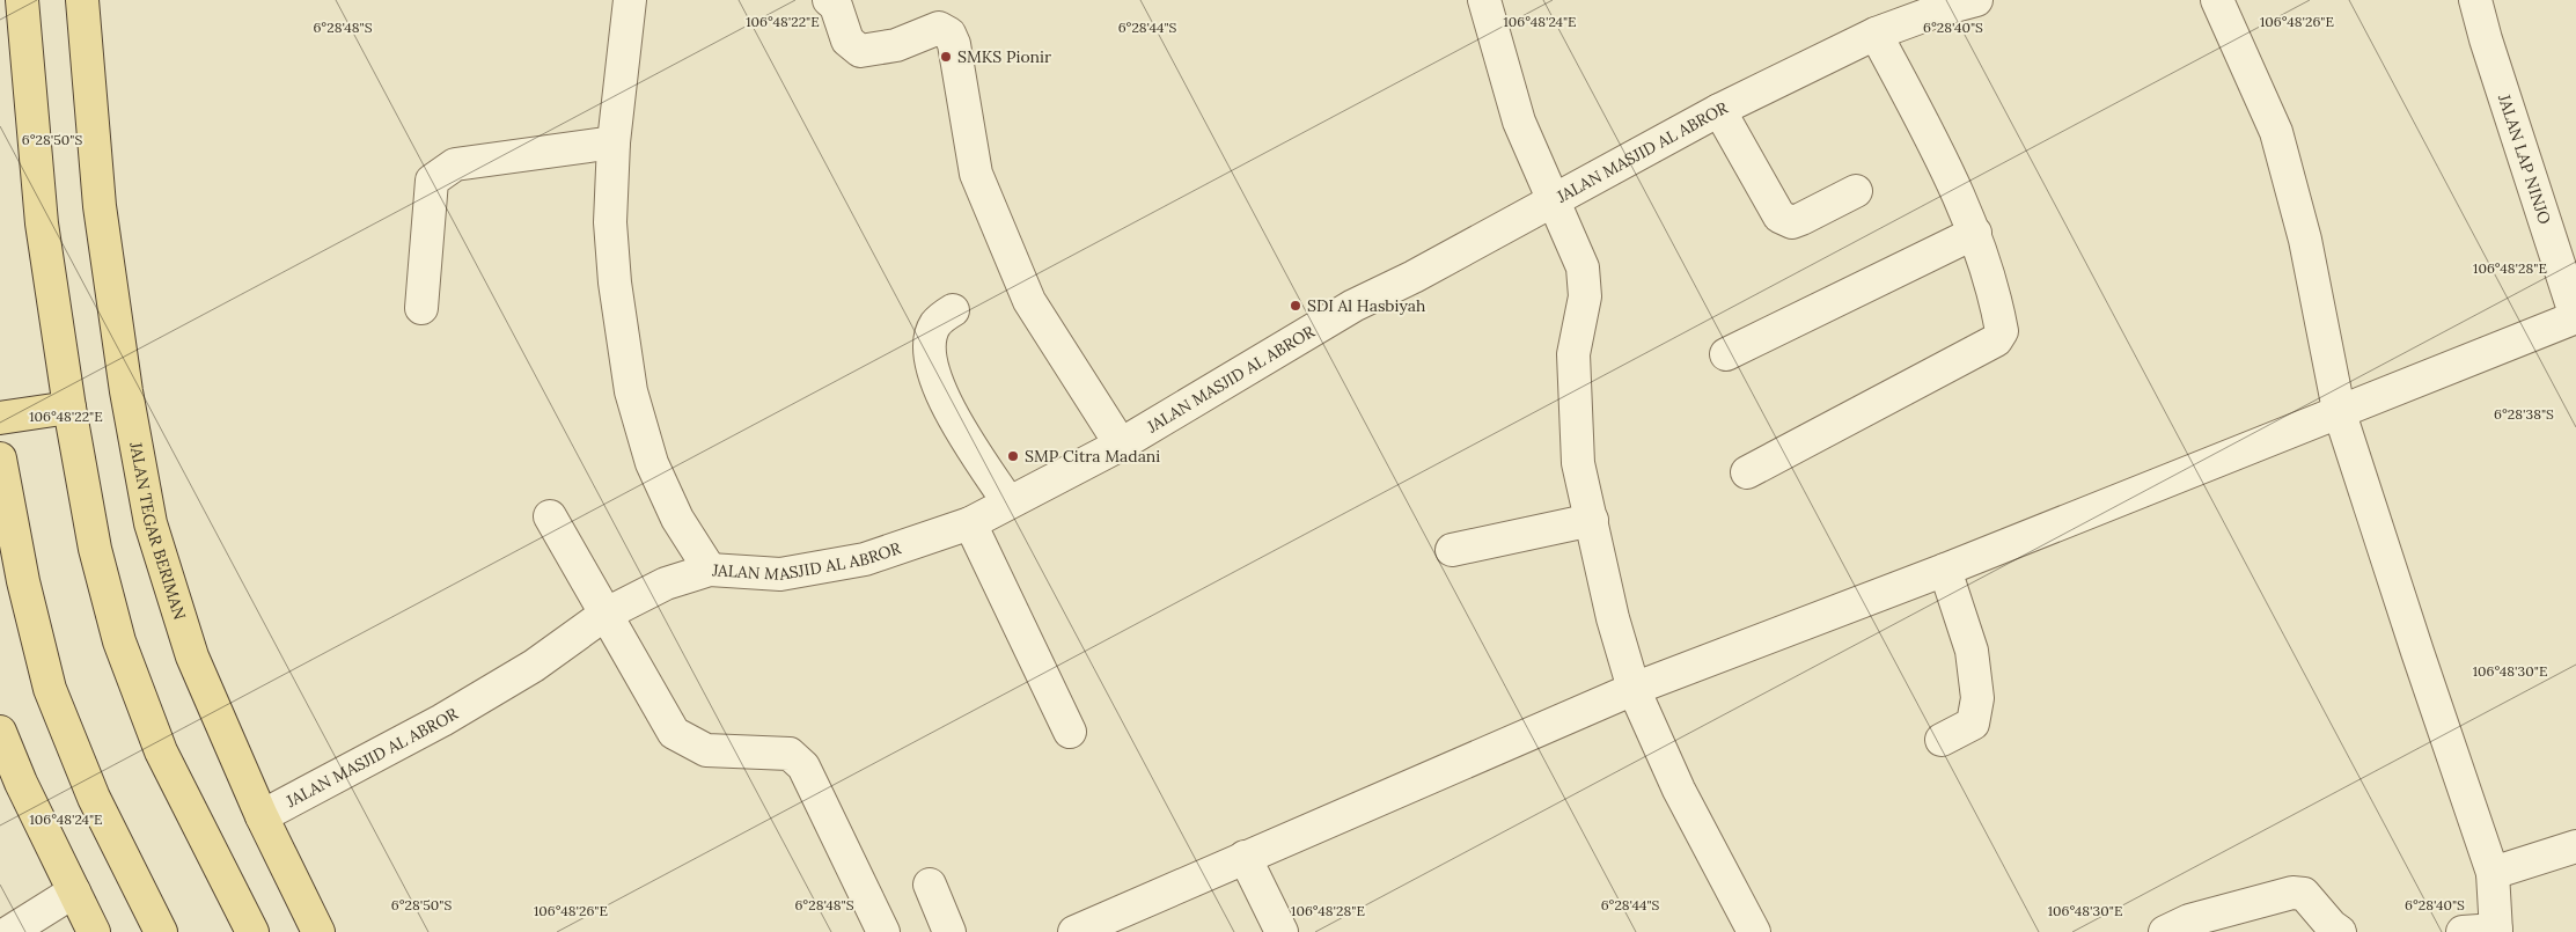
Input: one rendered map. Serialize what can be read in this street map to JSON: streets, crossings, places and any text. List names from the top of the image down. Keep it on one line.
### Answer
{"streets":{"main road":["JALAN TEGAR BERIMAN"],"street":["JALAN MASJID AL ABROR","JALAN LAP NINJO"]},"crossings":[["JALAN MASJID AL ABROR","JALAN TEGAR BERIMAN"]],"places":["SMKS Pionir","SDI Al Hasbiyah","SMP Citra Madani"],"coordinates":["106°48'22\"E","106°48'24\"E","106°48'26\"E","6°28'48\"S","6°28'44\"S","6°28'40\"S","6°28'50\"S","106°48'28\"E","6°28'38\"S","106°48'30\"E"]}
